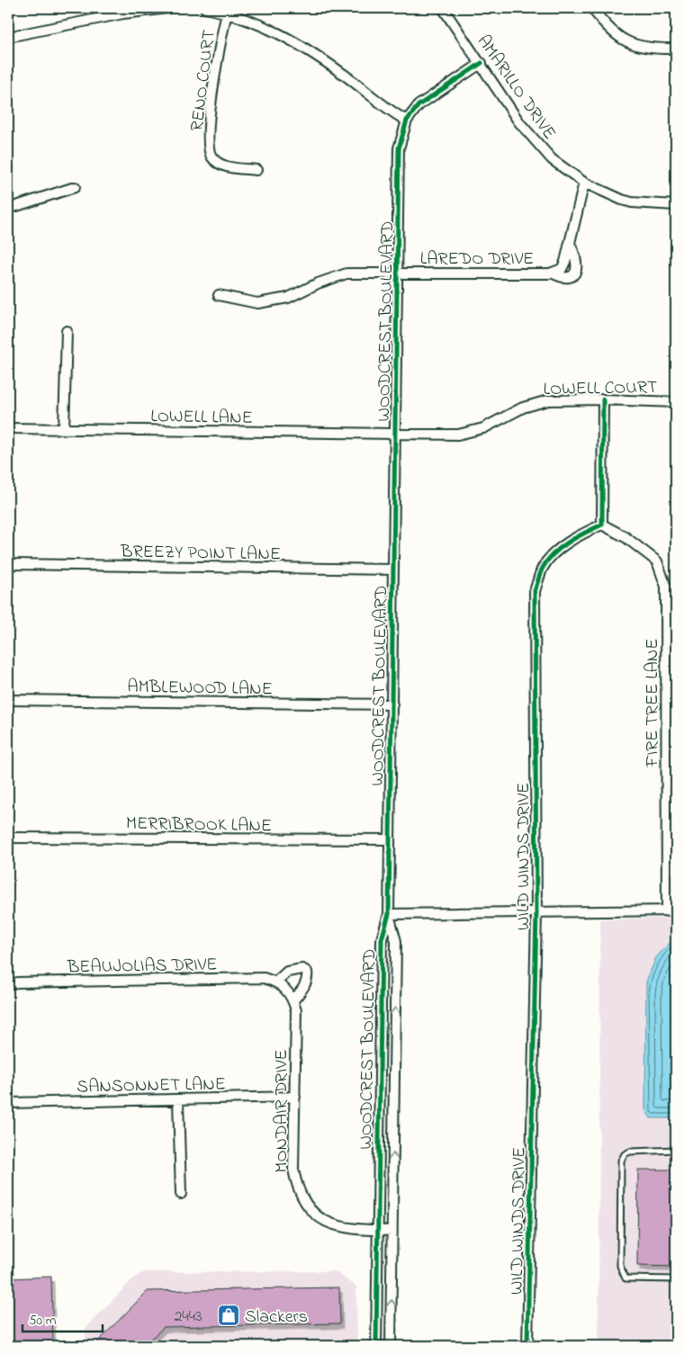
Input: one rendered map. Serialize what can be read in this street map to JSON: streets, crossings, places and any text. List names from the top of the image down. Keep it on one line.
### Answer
{"streets":{"street":["RENO COURT","AMARILLO DRIVE","LAREDO DRIVE","WOODCREST BOULEVARD","LOWELL COURT","LOWELL LANE","BREEZY POINT LANE","AMBLEWOOD LANE","FIRE TREE LANE","MERRIBROOK LANE","WILD WINDS DRIVE","BEAUJOLIAS DRIVE","SANSONNET LANE","MONDAIR DRIVE"]},"crossings":[["AMARILLO DRIVE","LAREDO DRIVE"],["AMARILLO DRIVE","WOODCREST BOULEVARD"],["LAREDO DRIVE","WOODCREST BOULEVARD"],["WOODCREST BOULEVARD","LOWELL COURT"],["WOODCREST BOULEVARD","LOWELL LANE"],["WOODCREST BOULEVARD","BREEZY POINT LANE"],["WOODCREST BOULEVARD","AMBLEWOOD LANE"],["WOODCREST BOULEVARD","MERRIBROOK LANE"],["WOODCREST BOULEVARD","MONDAIR DRIVE"],["LOWELL COURT","LOWELL LANE"],["FIRE TREE LANE","WILD WINDS DRIVE"],["SANSONNET LANE","MONDAIR DRIVE"]],"places":{"shop":["Slackers"]},"house_numbers":["2443"],"scale_bar":"50 m"}
